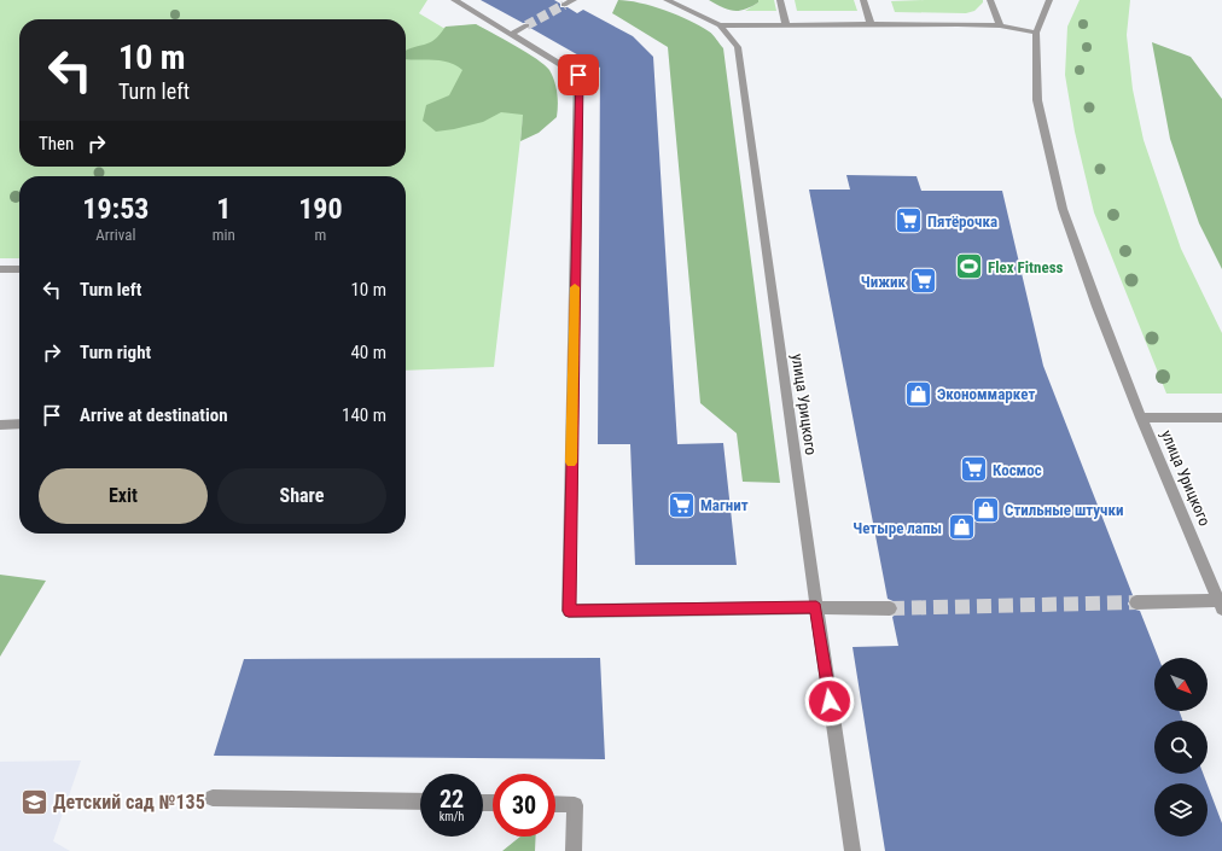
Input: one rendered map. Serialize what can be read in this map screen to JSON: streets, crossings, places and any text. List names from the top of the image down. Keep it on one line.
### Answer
{"streets":{"street":["улица Урицкого"]},"places":{"supermarket":["Пятёрочка","Чижик","Космос","Магнит"],"sports":["Flex Fitness"],"shop":["Экономмаркет","Стильные штучки","Четыре лапы"],"school or university":["Детский сад №135"]},"north":"bottom right","page":{"turn":["10 m","Turn left"],"then":"Then","eta":["19:53","Arrival","1","min","190","m"],"list":[{"name":"Turn left","value":"10 m"},{"name":"Turn right","value":"40 m"},{"name":"Arrive at destination","value":"140 m"}],"buttons":["Exit","Share"],"speed":"22 km/h","limit":"30"}}
